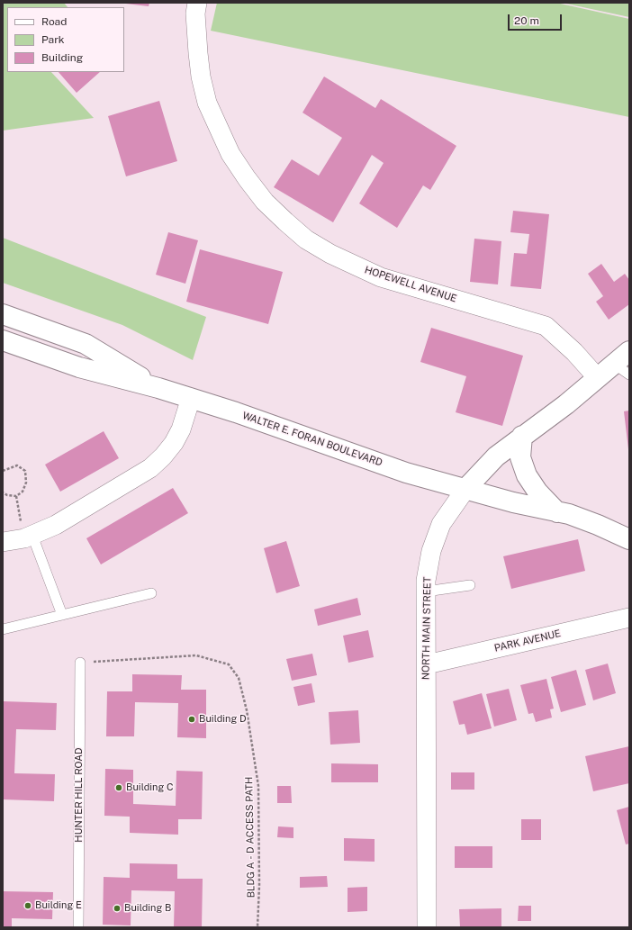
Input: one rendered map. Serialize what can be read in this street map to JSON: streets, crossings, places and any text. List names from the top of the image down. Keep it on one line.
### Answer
{"streets":{"street":["HOPEWELL AVENUE","WALTER E. FORAN BOULEVARD","NORTH MAIN STREET","PARK AVENUE"],"lane":["HUNTER HILL ROAD"],"path":["BLDG A - D ACCESS PATH"]},"crossings":[["HOPEWELL AVENUE","NORTH MAIN STREET"],["WALTER E. FORAN BOULEVARD","NORTH MAIN STREET"],["NORTH MAIN STREET","PARK AVENUE"],["HUNTER HILL ROAD","BLDG A - D ACCESS PATH"]],"places":["Building D","Building C","Building E","Building B"],"legend":["Road","Park","Building"],"scale_bar":"20 m"}
